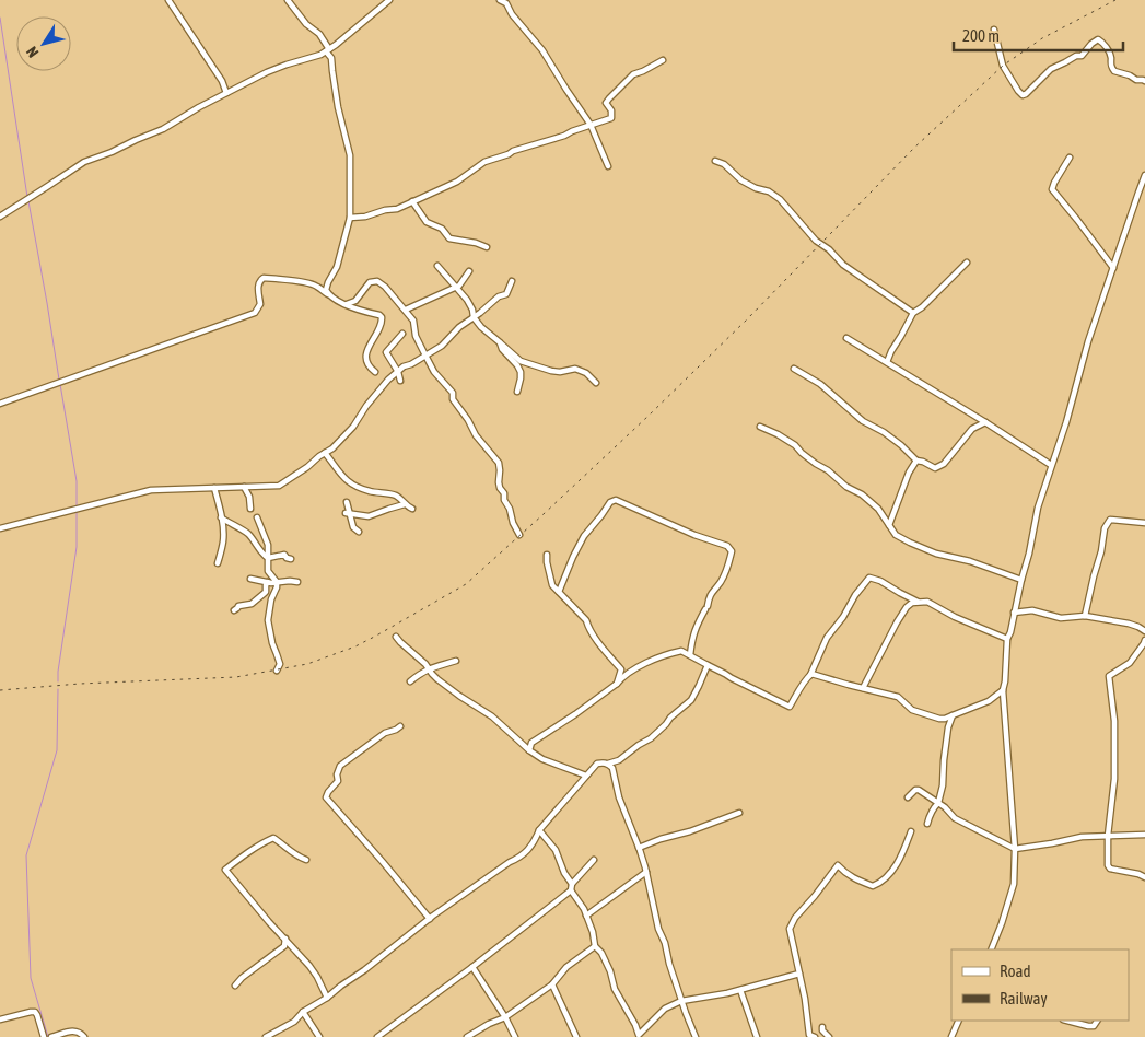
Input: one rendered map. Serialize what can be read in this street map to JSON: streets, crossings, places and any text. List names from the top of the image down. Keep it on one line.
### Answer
{"legend":["Road","Railway"],"scale_bar":"200 m","north":"bottom left"}
